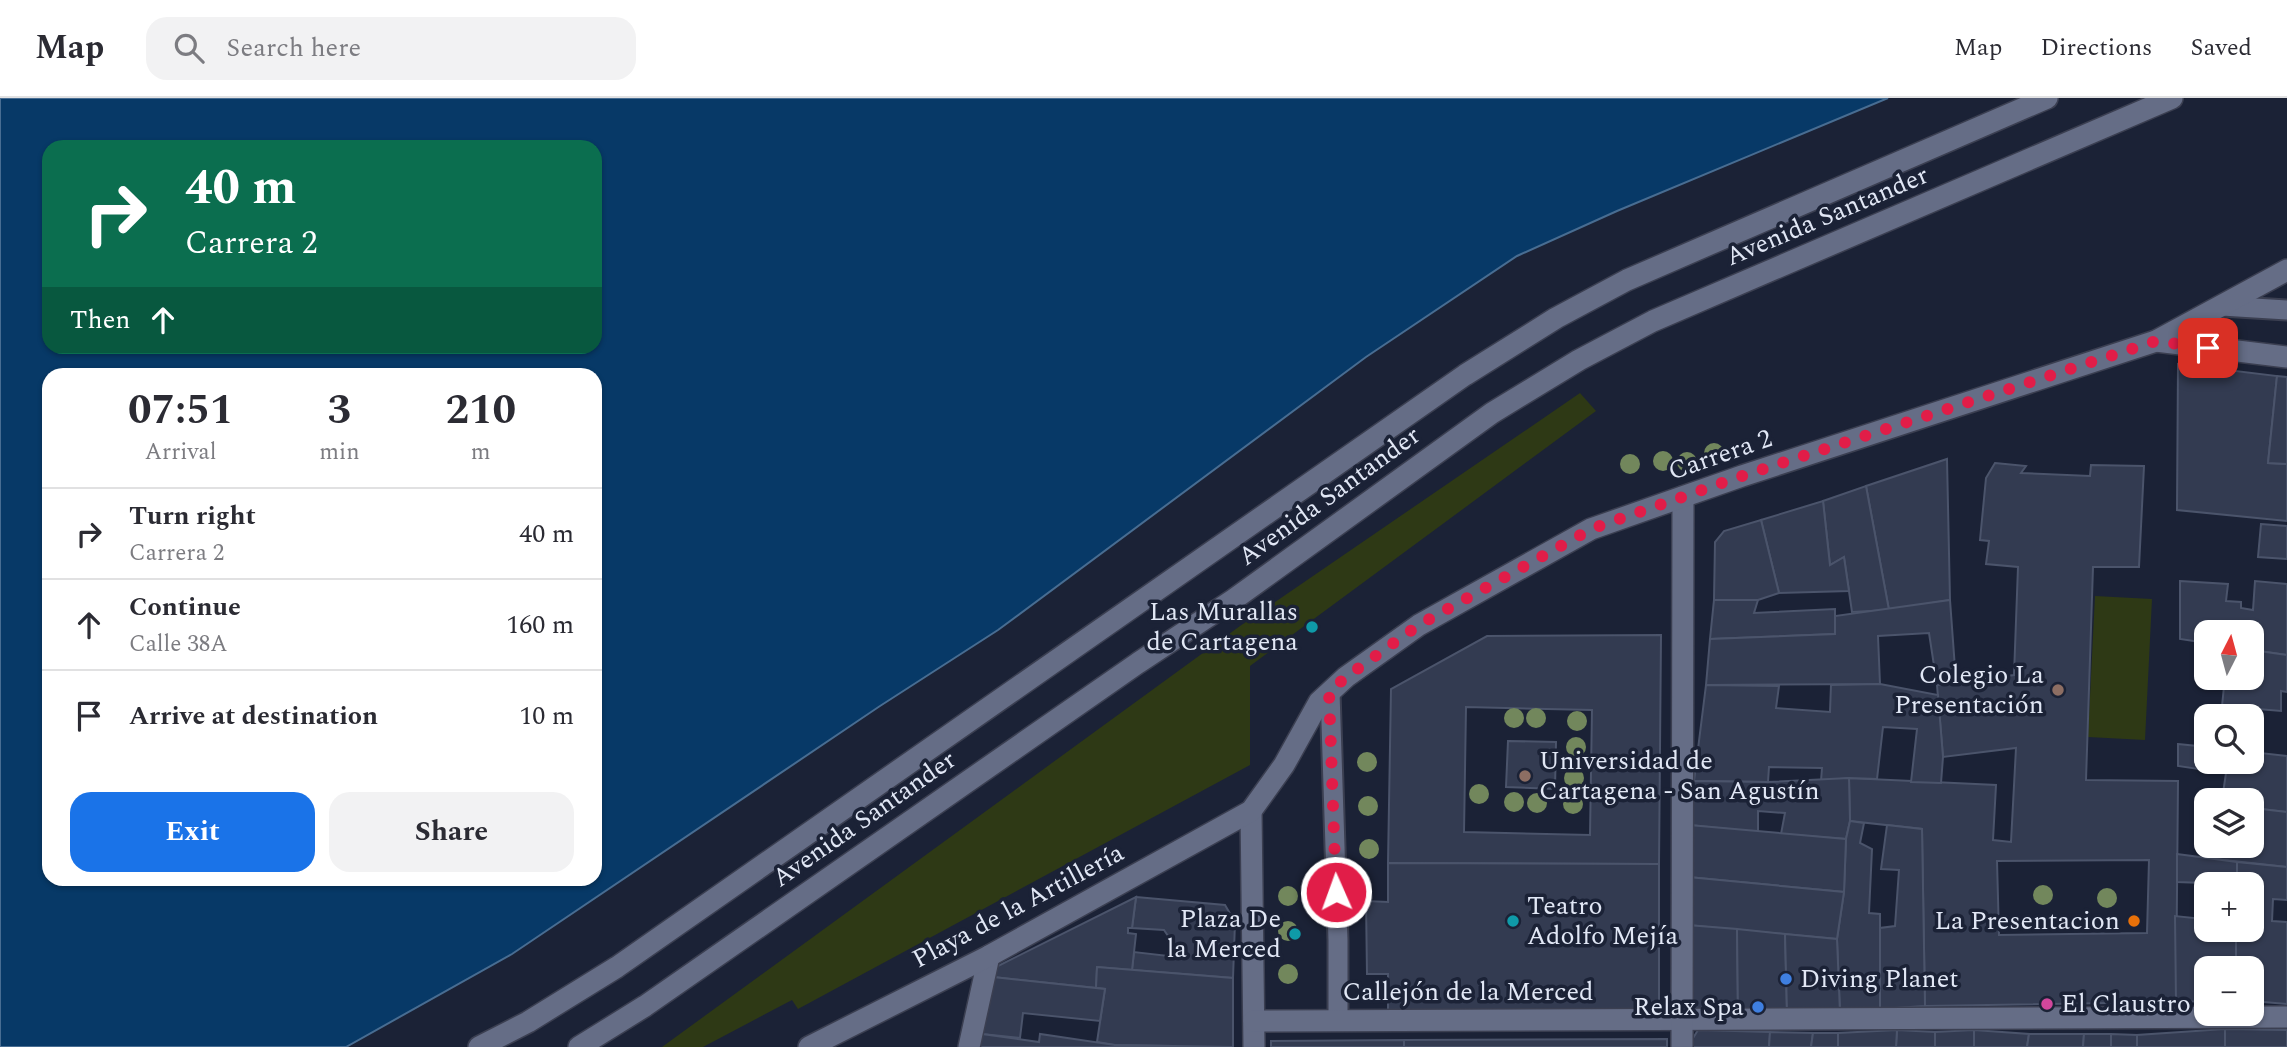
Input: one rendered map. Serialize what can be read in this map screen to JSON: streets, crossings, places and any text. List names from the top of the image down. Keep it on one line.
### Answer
{"streets":{"street":["Avenida Santander","Carrera 2","Playa de la Artillería","Callejón de la Merced"]},"crossings":[["Carrera 2","Playa de la Artillería"]],"places":["Las Murallas de Cartagena","Colegio La Presentación","Universidad de Cartagena - San Agustín","Teatro Adolfo Mejía","La Presentacion","Plaza De la Merced","Diving Planet","El Claustro","Relax Spa"],"north":"top","page":{"header":"Map","search":"Search here","nav":["Map","Directions","Saved"],"turn":["40 m","Carrera 2"],"then":"Then","eta":["07:51","Arrival","3","min","210","m"],"list":[{"name":"Turn right","note":"Carrera 2","value":"40 m"},{"name":"Continue","note":"Calle 38A","value":"160 m"},{"name":"Arrive at destination","value":"10 m"}],"map_buttons":["+","−"],"buttons":["Exit","Share"]}}
